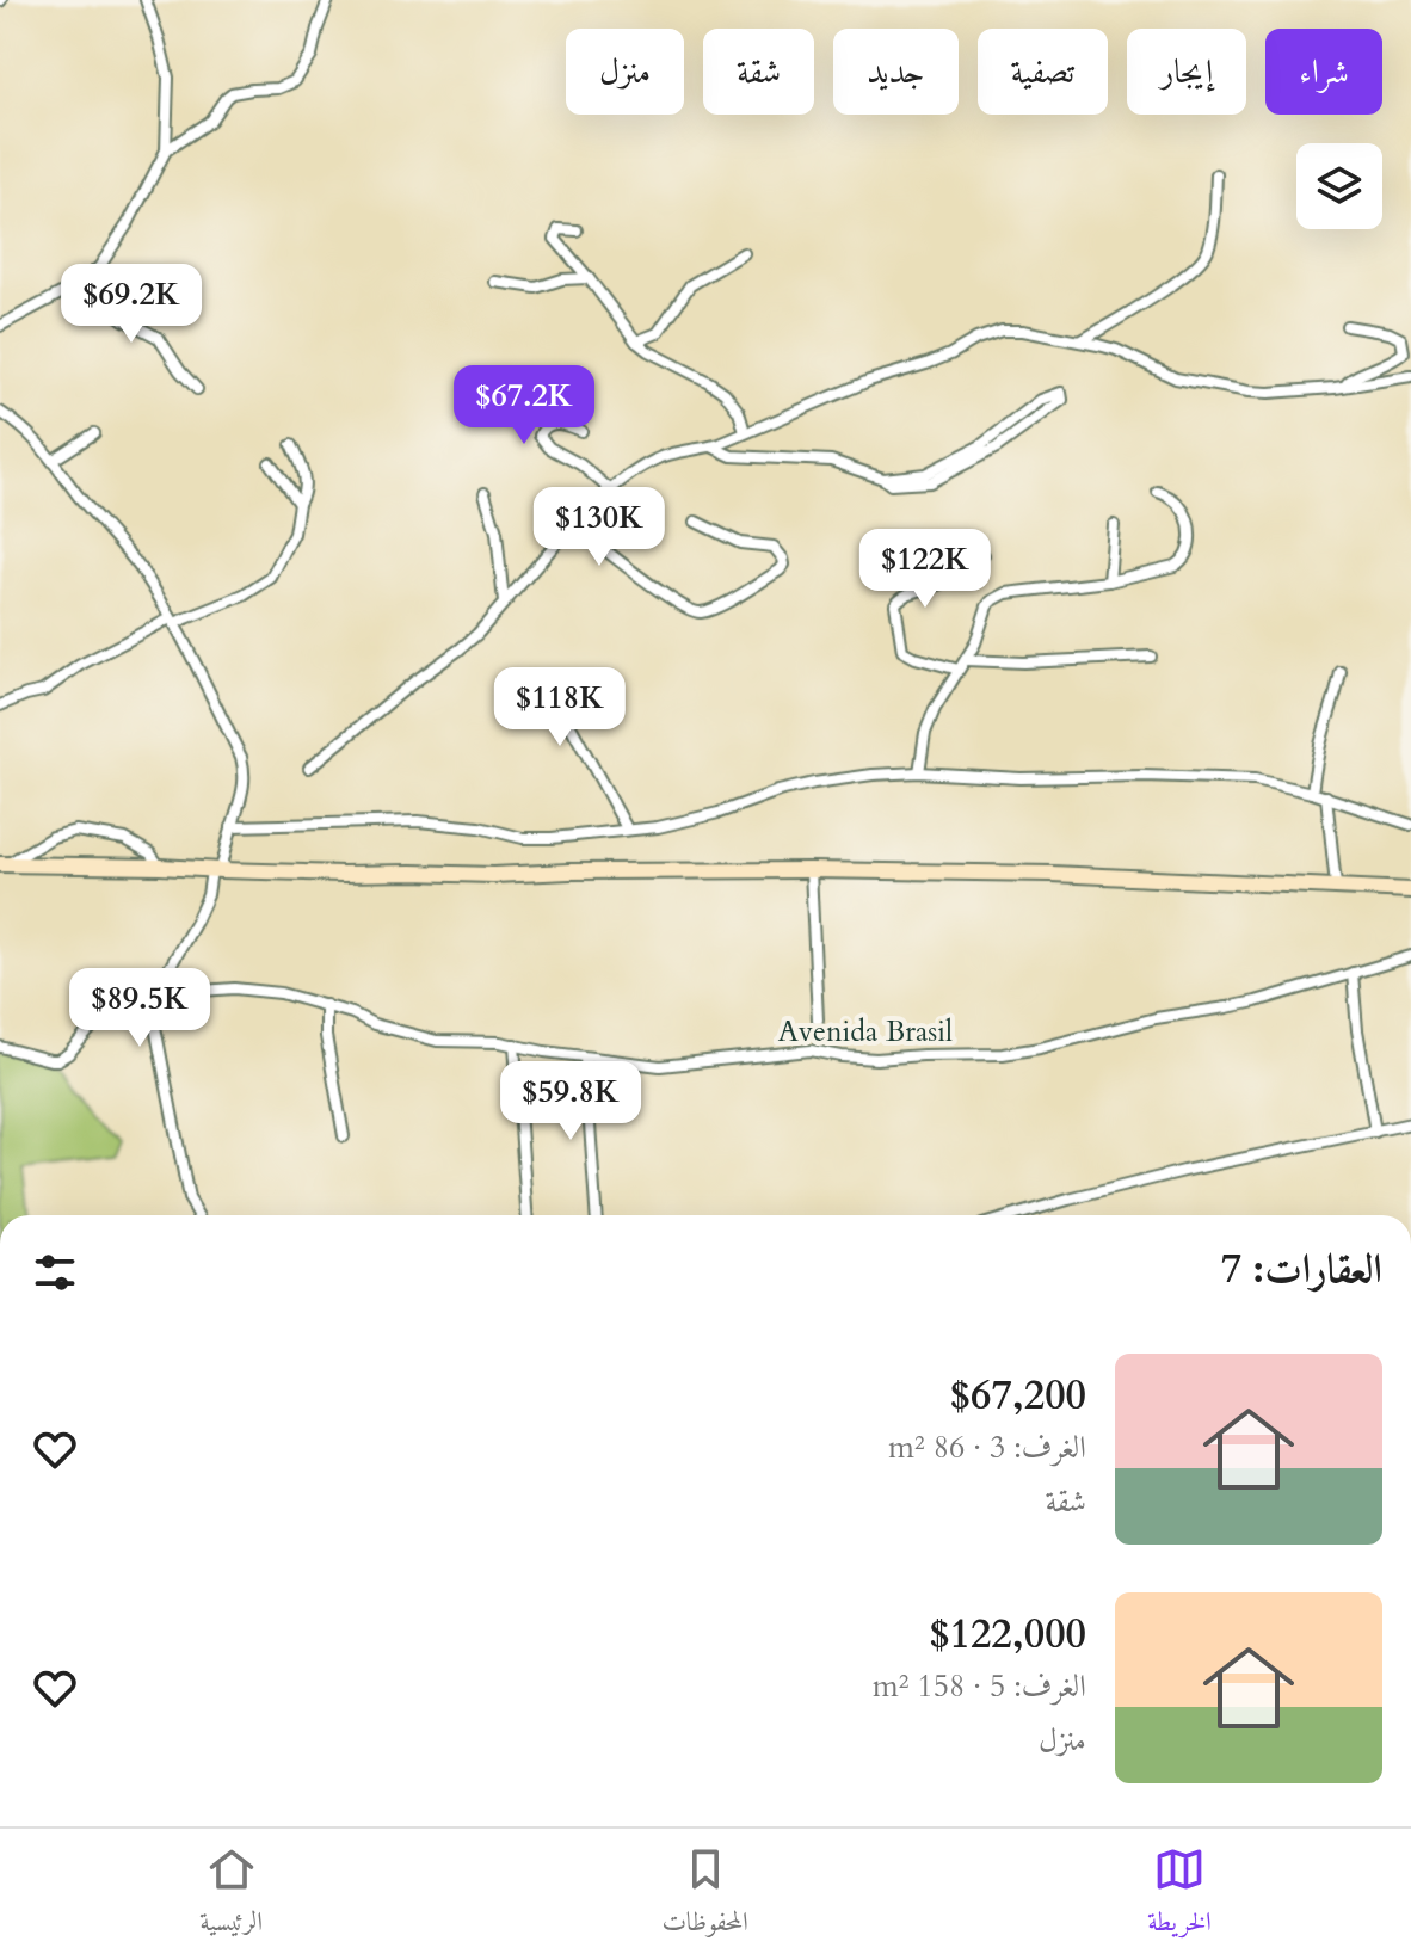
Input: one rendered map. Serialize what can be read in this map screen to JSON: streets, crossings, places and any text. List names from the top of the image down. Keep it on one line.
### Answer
{"streets":{"street":["Avenida Brasil"]},"page":{"chip":["شراء","إيجار","تصفية","جديد","شقة","منزل"],"price":["$69.2K","$67.2K","$130K","$122K","$118K","$89.5K","$59.8K"],"heading":"العقارات: 7","list":[{"name":"$67,200","note":"الغرف: 3 · 86 m² · شقة"},{"name":"$122,000","note":"الغرف: 5 · 158 m² · منزل"}],"tabs":["الخريطة","المحفوظات","الرئيسية"]}}
